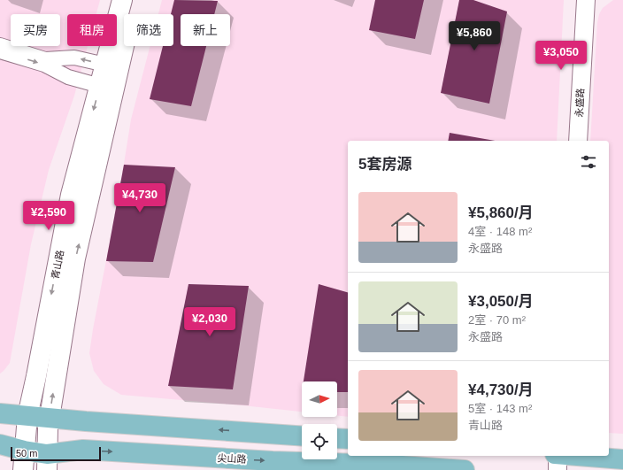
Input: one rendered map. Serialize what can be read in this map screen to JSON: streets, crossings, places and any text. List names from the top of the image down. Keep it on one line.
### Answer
{"streets":{"main road":["青山路","尖山路"],"street":["永盛路"]},"crossings":[["青山路","尖山路"]],"scale_bar":"50 m","north":"right","page":{"chip":["买房","租房","筛选","新上"],"price":["¥5,860","¥3,050","¥4,730","¥2,590","¥2,030"],"heading":"5套房源","list":[{"name":"¥5,860/月","note":"4室 · 148 m² · 永盛路"},{"name":"¥3,050/月","note":"2室 · 70 m² · 永盛路"},{"name":"¥4,730/月","note":"5室 · 143 m² · 青山路"}],"scale":"50 m"}}
